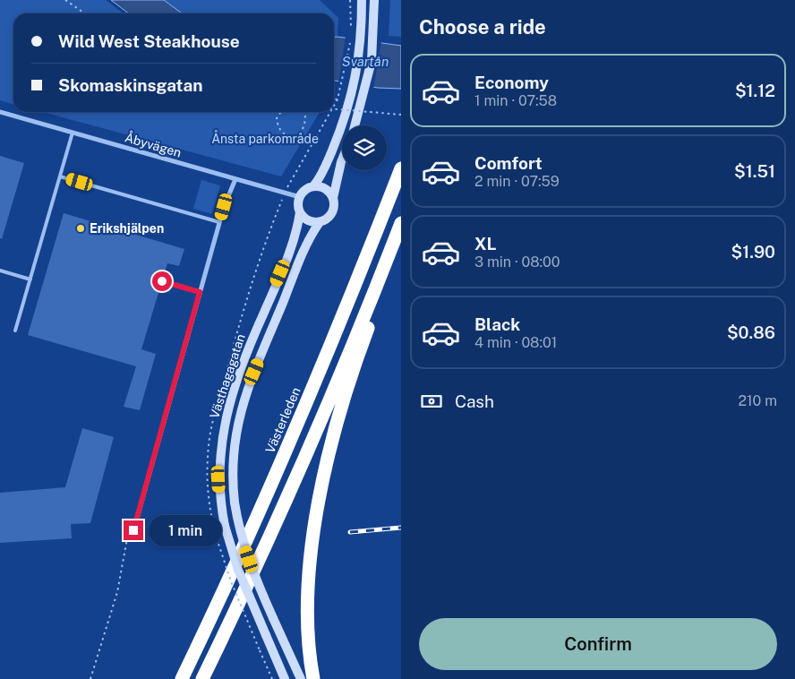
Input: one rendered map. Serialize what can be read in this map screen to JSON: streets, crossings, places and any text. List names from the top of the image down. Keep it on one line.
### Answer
{"streets":{"highway":["Västerleden"],"main road":["Västhagagatan"],"street":["Åbyvägen"]},"crossings":[["Åbyvägen","Västhagagatan"]],"water":["Svartån"],"parks":["Ånsta parkområde"],"places":["Erikshjälpen"],"page":{"heading":"Choose a ride","banner":["Wild West Steakhouse","Skomaskinsgatan"],"list":[{"name":"Economy","note":"1 min · 07:58","value":"$1.12"},{"name":"Comfort","note":"2 min · 07:59","value":"$1.51"},{"name":"XL","note":"3 min · 08:00","value":"$1.90"},{"name":"Black","note":"4 min · 08:01","value":"$0.86"}],"pay":["Cash","210 m"],"bubble":"1 min","buttons":"Confirm"}}
